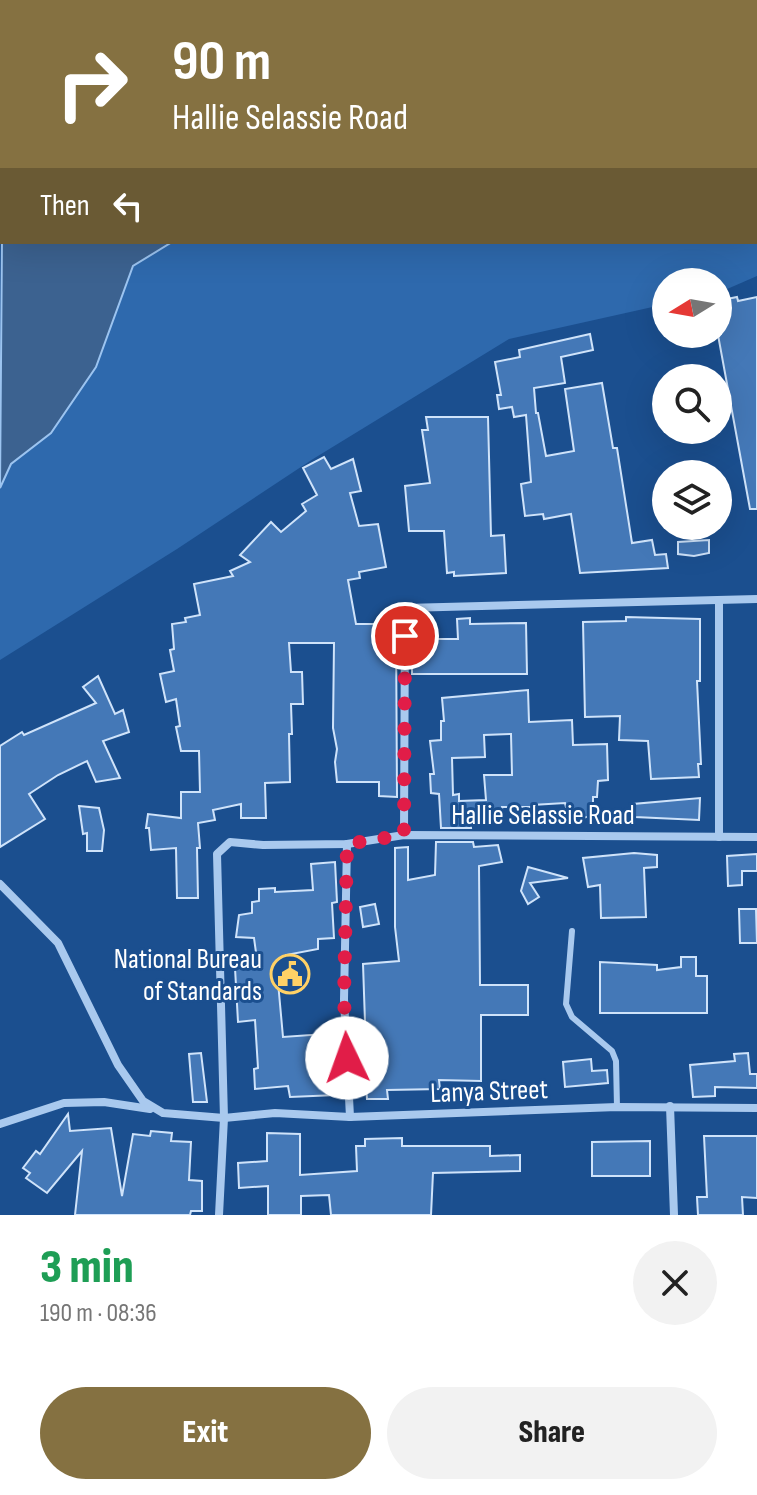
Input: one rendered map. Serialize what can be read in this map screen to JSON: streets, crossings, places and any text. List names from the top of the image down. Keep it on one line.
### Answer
{"streets":{"street":["Hallie Selassie Road","Lanya Street"]},"crossings":[["Hallie Selassie Road","Lanya Street"]],"places":{"public building":["National Bureau of Standards"]},"north":"left","page":{"turn":["90 m","Hallie Selassie Road"],"then":"Then","heading":["3 min","190 m · 08:36"],"buttons":["Exit","Share"]}}
